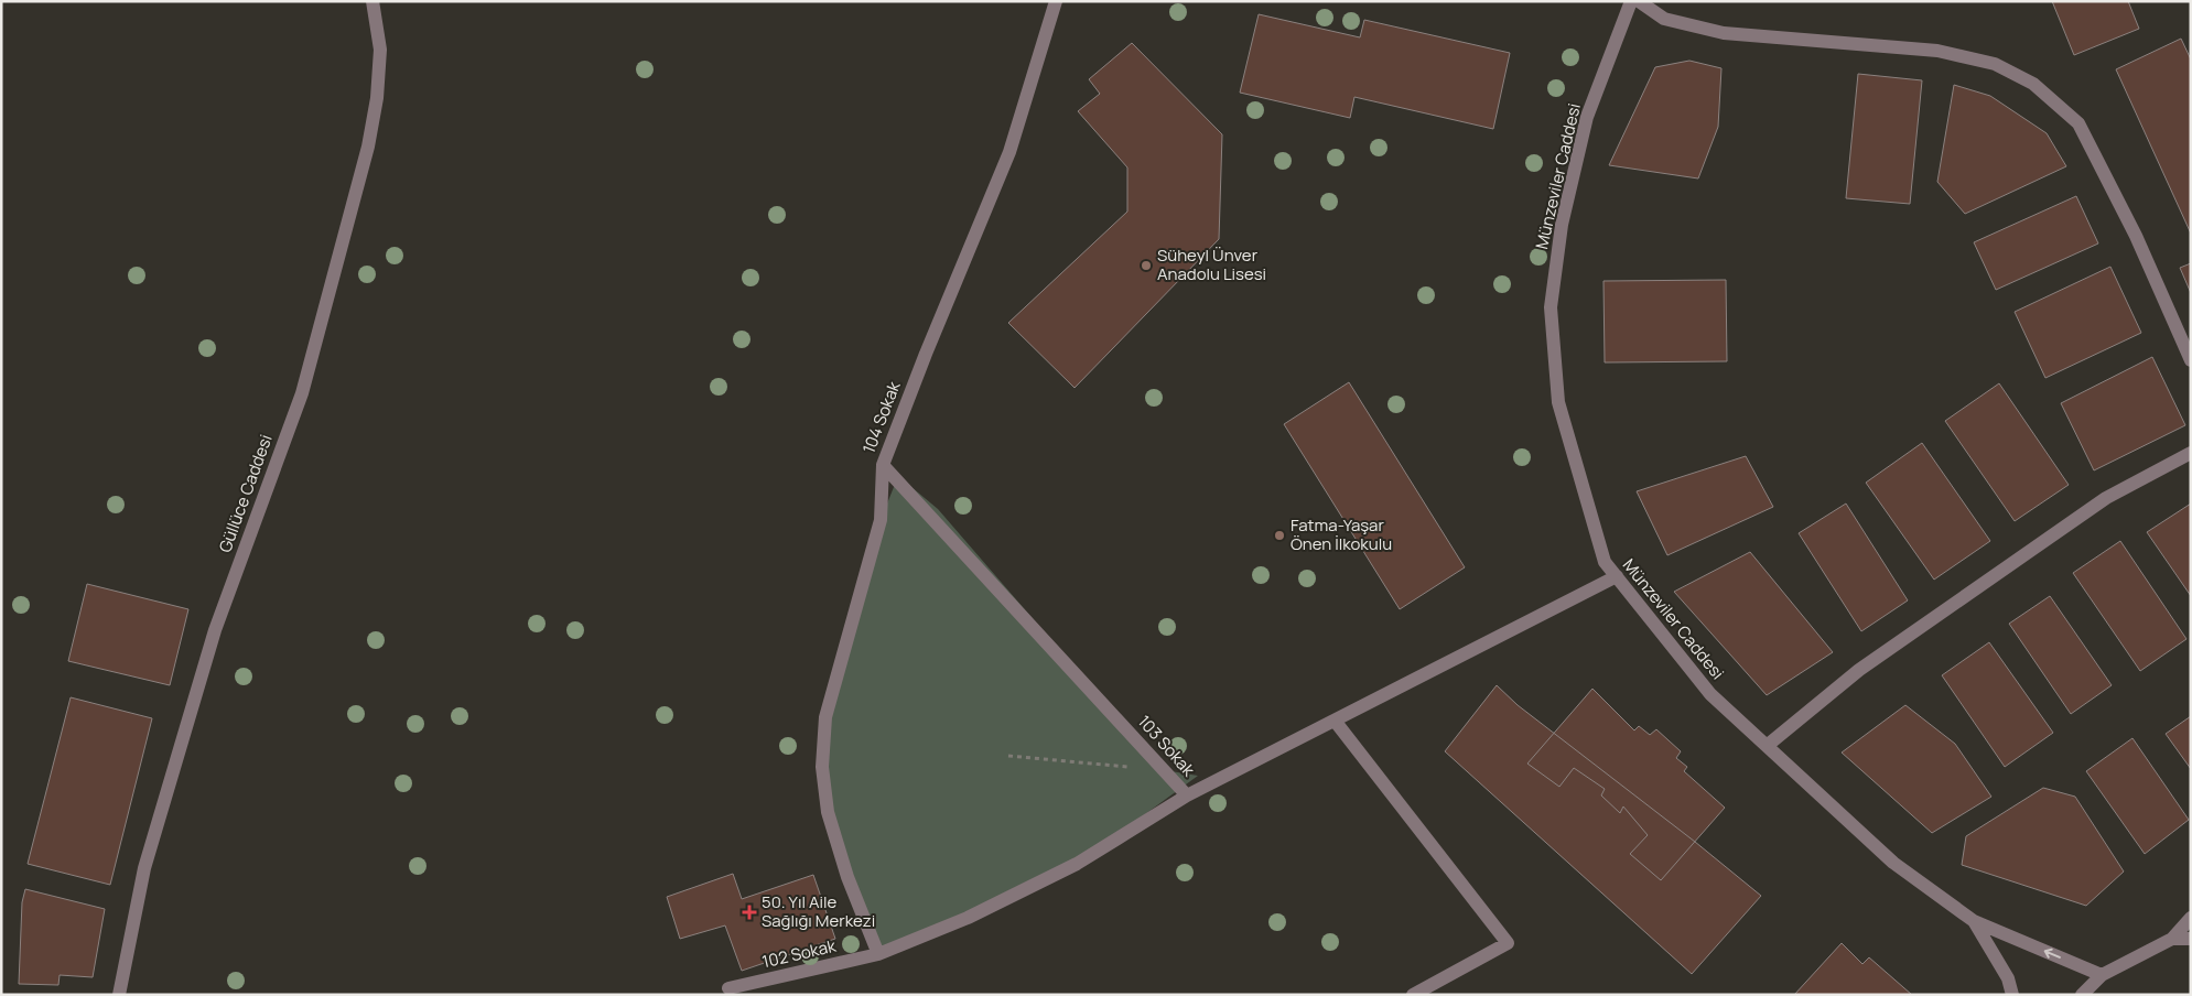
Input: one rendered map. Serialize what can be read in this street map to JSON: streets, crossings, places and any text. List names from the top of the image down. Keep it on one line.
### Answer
{"streets":{"street":["Münzeviler Caddesi","104 Sokak","Güllüce Caddesi","103 Sokak","102 Sokak"]},"crossings":[["104 Sokak","103 Sokak"],["104 Sokak","102 Sokak"],["103 Sokak","102 Sokak"]],"places":{"other":["Süheyl Ünver Anadolu Lisesi","Fatma-Yaşar Önen İlkokulu"],"health":["50. Yıl Aile Sağlığı Merkezi"]}}
